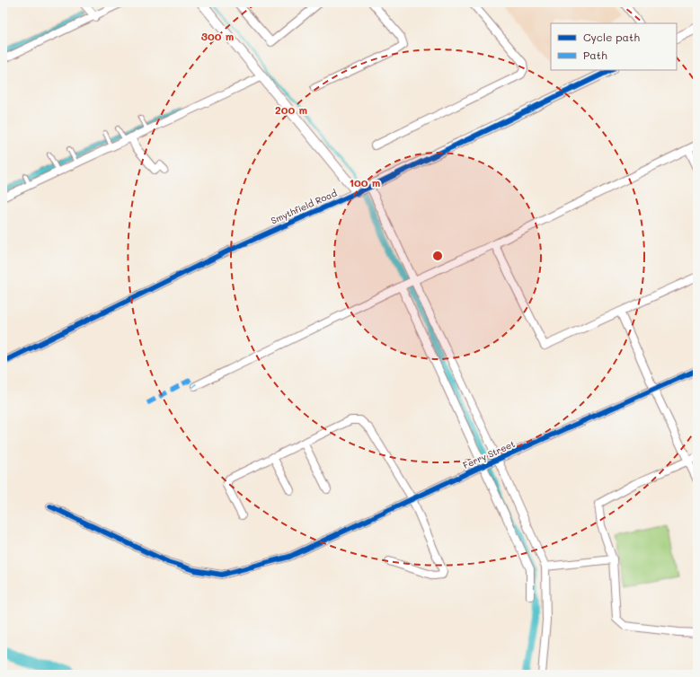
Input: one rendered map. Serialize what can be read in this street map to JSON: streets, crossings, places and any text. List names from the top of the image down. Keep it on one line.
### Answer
{"streets":{"street":["Smythfield Road","Ferry Street"]},"legend":["Cycle path","Path"],"rings":["300 m","200 m","100 m"]}
